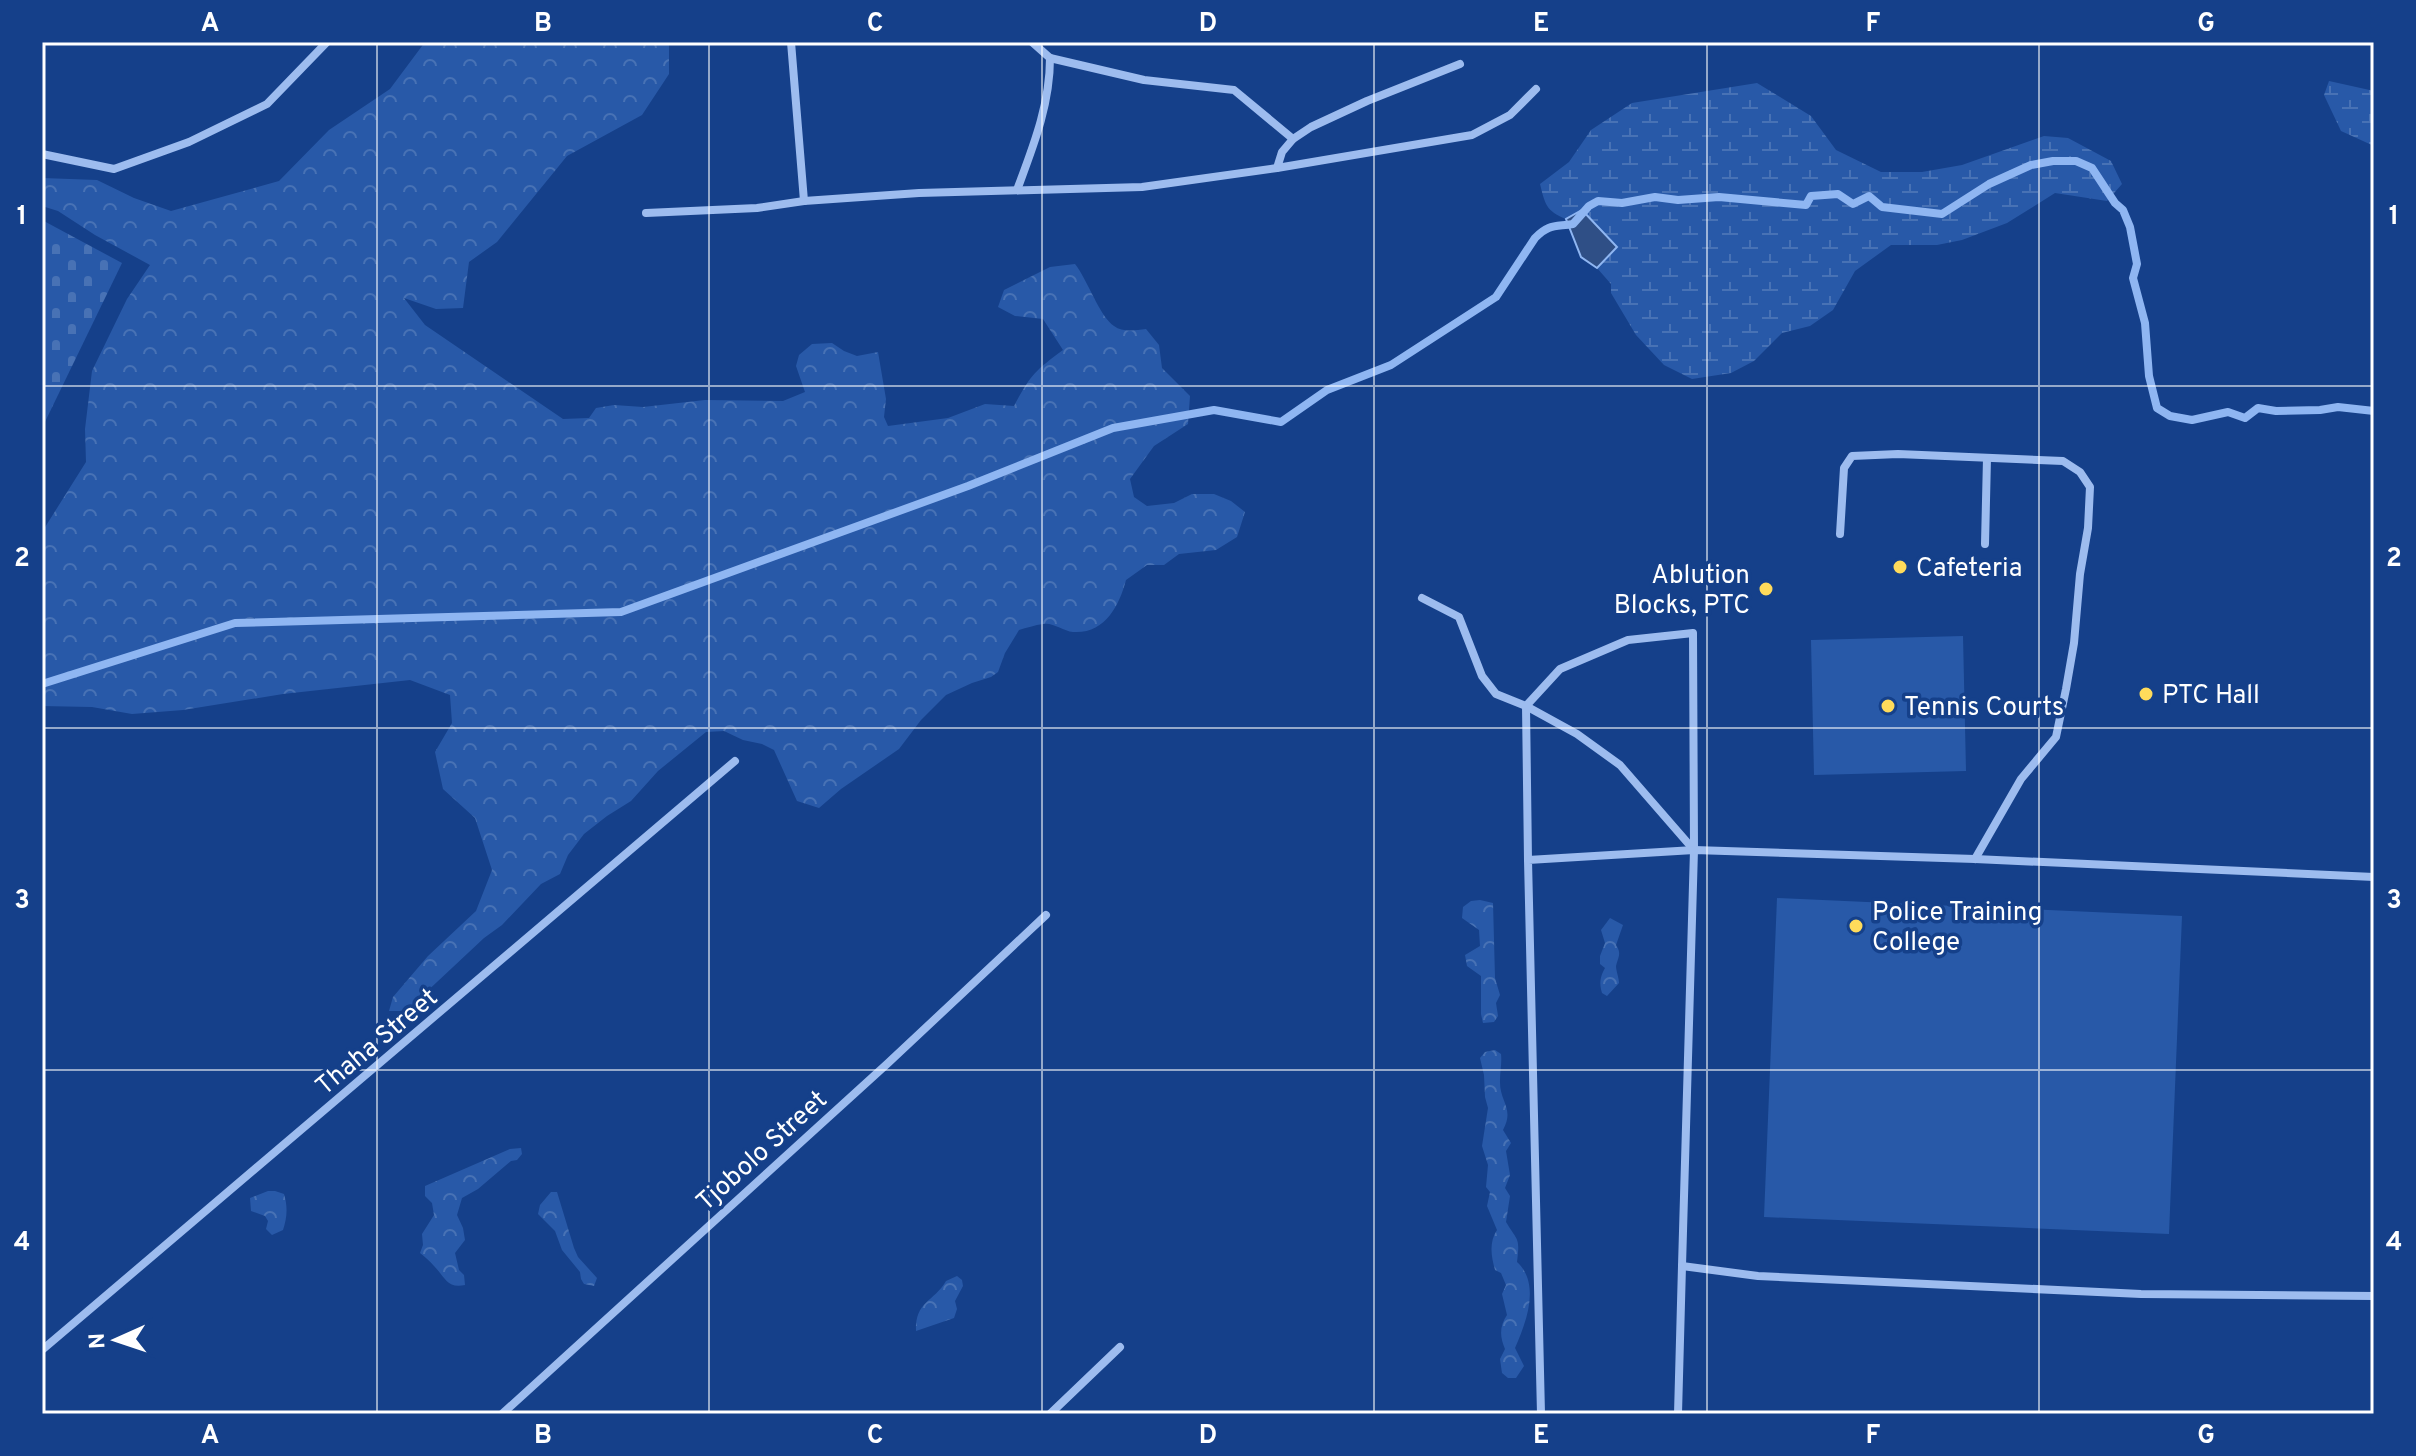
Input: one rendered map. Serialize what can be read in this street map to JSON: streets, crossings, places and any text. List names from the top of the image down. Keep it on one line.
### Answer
{"streets":{"street":["Thaha Street","Tjobolo Street"]},"places":["Cafeteria","Ablution Blocks, PTC","PTC Hall","Tennis Courts","Police Training College"],"north":"left","grid":{"columns":["A","B","C","D","E","F","G"],"rows":["1","2","3","4"]}}
